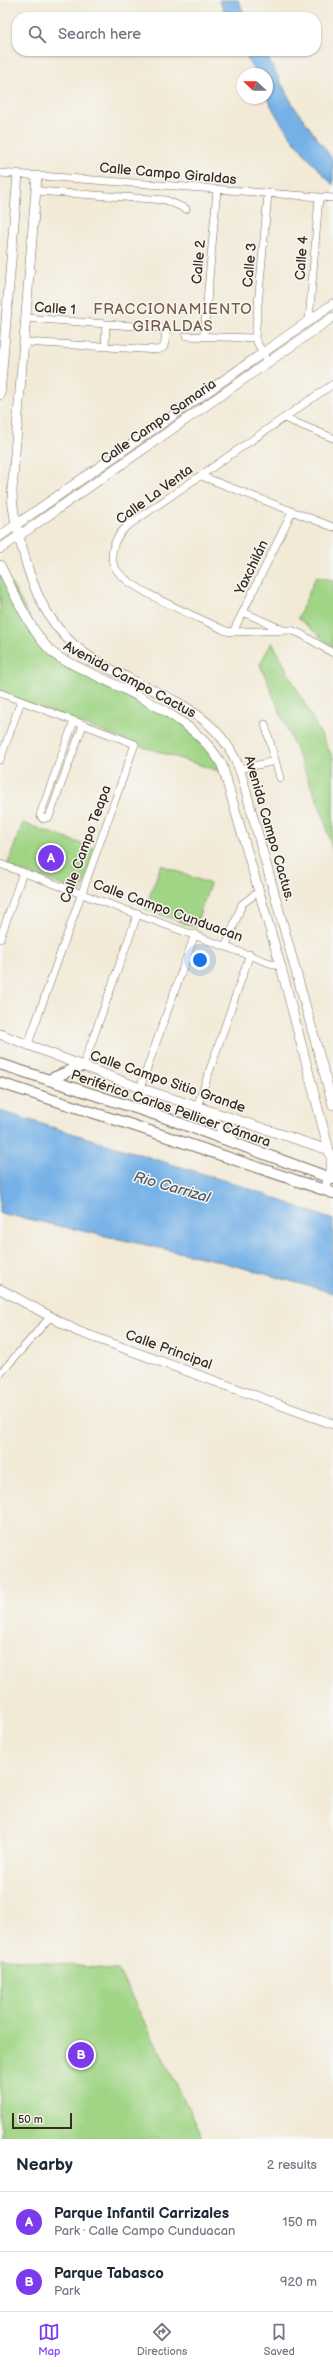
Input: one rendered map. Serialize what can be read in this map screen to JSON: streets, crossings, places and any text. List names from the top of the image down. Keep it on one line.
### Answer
{"streets":{"main road":["Periférico Carlos Pellicer Cámara"],"street":["Calle Campo Giraldas","Calle 4","Calle 2","Calle 3","Calle 1","Calle Campo Samaria","Calle La Venta","Yaxchilán","Avenida Campo Cactus","Avenida Campo Cactus.","Calle Campo Teapa","Calle Campo Cunduacan","Calle Campo Sitio Grande","Calle Principal"]},"crossings":[["Calle Campo Giraldas","Calle 4"],["Calle Campo Giraldas","Calle 2"],["Calle Campo Giraldas","Calle 3"],["Calle Campo Giraldas","Avenida Campo Cactus."],["Calle 4","Calle Campo Samaria"],["Calle 1","Avenida Campo Cactus."],["Calle Campo Samaria","Avenida Campo Cactus."],["Calle La Venta","Yaxchilán"],["Avenida Campo Cactus","Calle Campo Cunduacan"],["Avenida Campo Cactus","Calle Campo Sitio Grande"],["Avenida Campo Cactus","Periférico Carlos Pellicer Cámara"],["Calle Campo Teapa","Calle Campo Cunduacan"],["Calle Campo Teapa","Calle Campo Sitio Grande"]],"districts":["FRACCIONAMIENTO GIRALDAS"],"water":["Rio Carrizal"],"scale_bar":"50 m","north":"left","page":{"search":"Search here","pins":["A","B"],"scale":"50 m","heading":["Nearby","2 results"],"list":[{"mark":"A","name":"Parque Infantil Carrizales","note":"Park · Calle Campo Cunduacan","value":"150 m"},{"mark":"B","name":"Parque Tabasco","note":"Park","value":"920 m"}],"nav":["Map","Directions","Saved"]}}
